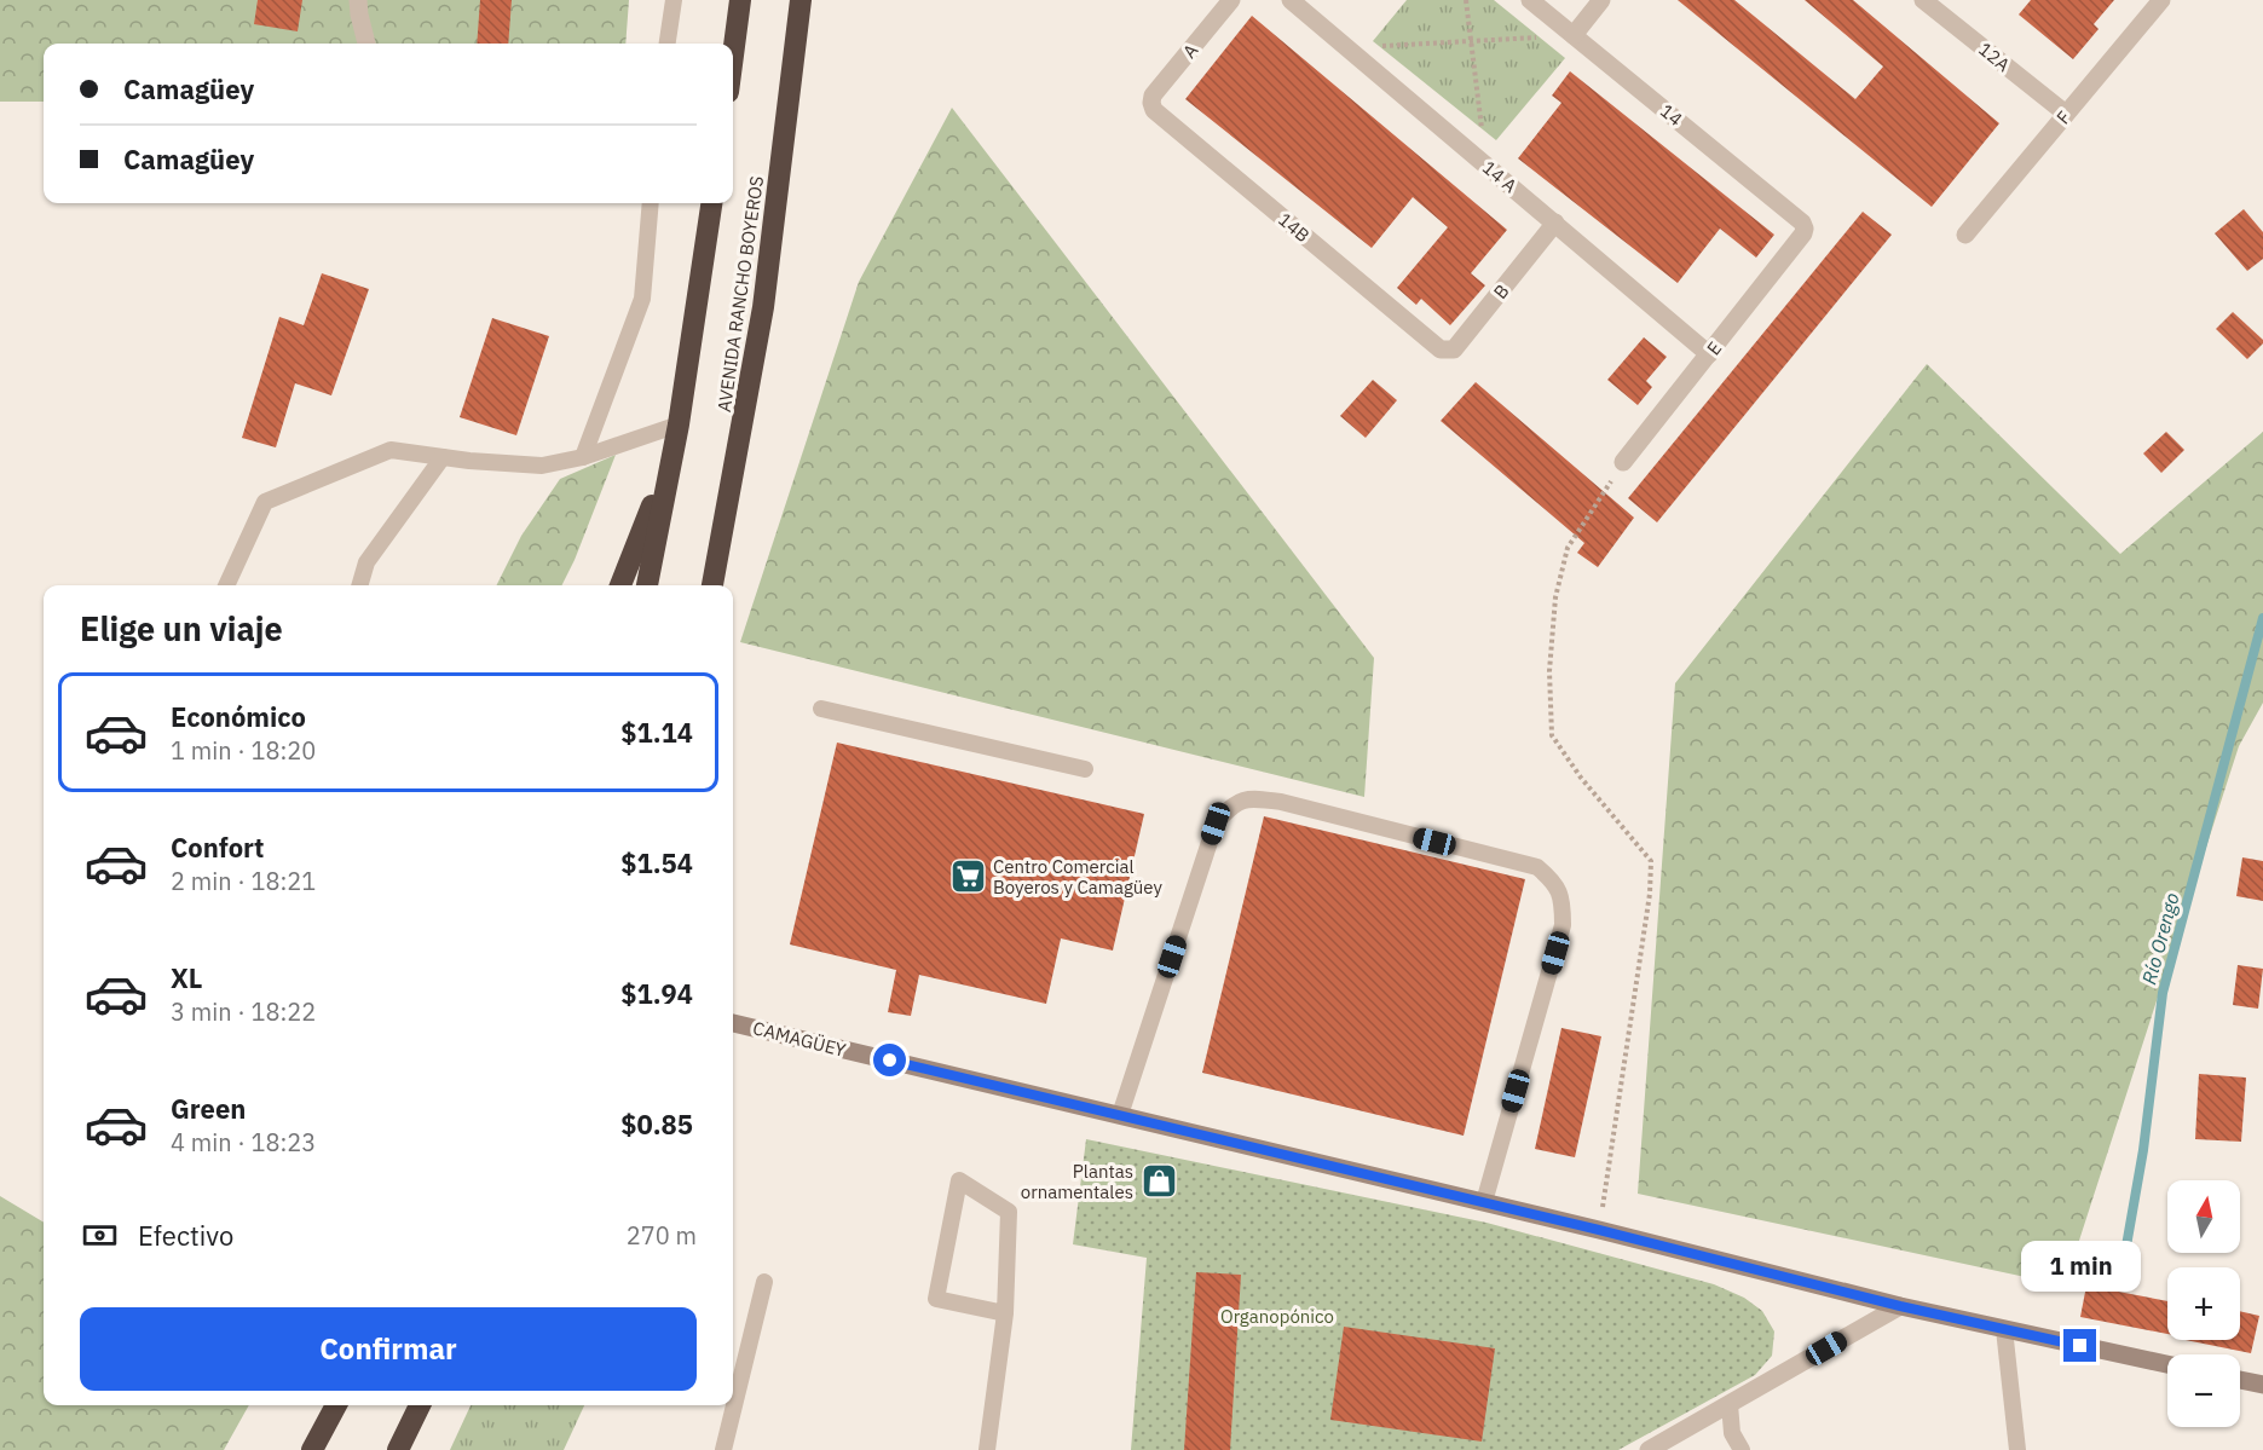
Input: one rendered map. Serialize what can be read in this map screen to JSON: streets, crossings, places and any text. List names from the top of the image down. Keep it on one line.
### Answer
{"streets":{"highway":["AVENIDA RANCHO BOYEROS"],"main road":["CAMAGÜEY"],"street":["A","12A","14","F","14 A","14B","B","E"]},"crossings":[["A","14B"],["12A","F"],["14","E"],["14 A","B"],["14 A","E"],["14B","B"]],"water":["Río Orengo"],"parks":["Organopónico"],"places":{"supermarket":["Centro Comercial Boyeros y Camagüey"],"shop":["Plantas ornamentales"]},"north":"top","page":{"banner":["Camagüey","Camagüey"],"heading":"Elige un viaje","list":[{"name":"Económico","note":"1 min · 18:20","value":"$1.14"},{"name":"Confort","note":"2 min · 18:21","value":"$1.54"},{"name":"XL","note":"3 min · 18:22","value":"$1.94"},{"name":"Green","note":"4 min · 18:23","value":"$0.85"}],"map_buttons":["+","−"],"pay":["Efectivo","270 m"],"bubble":"1 min","buttons":"Confirmar"}}
